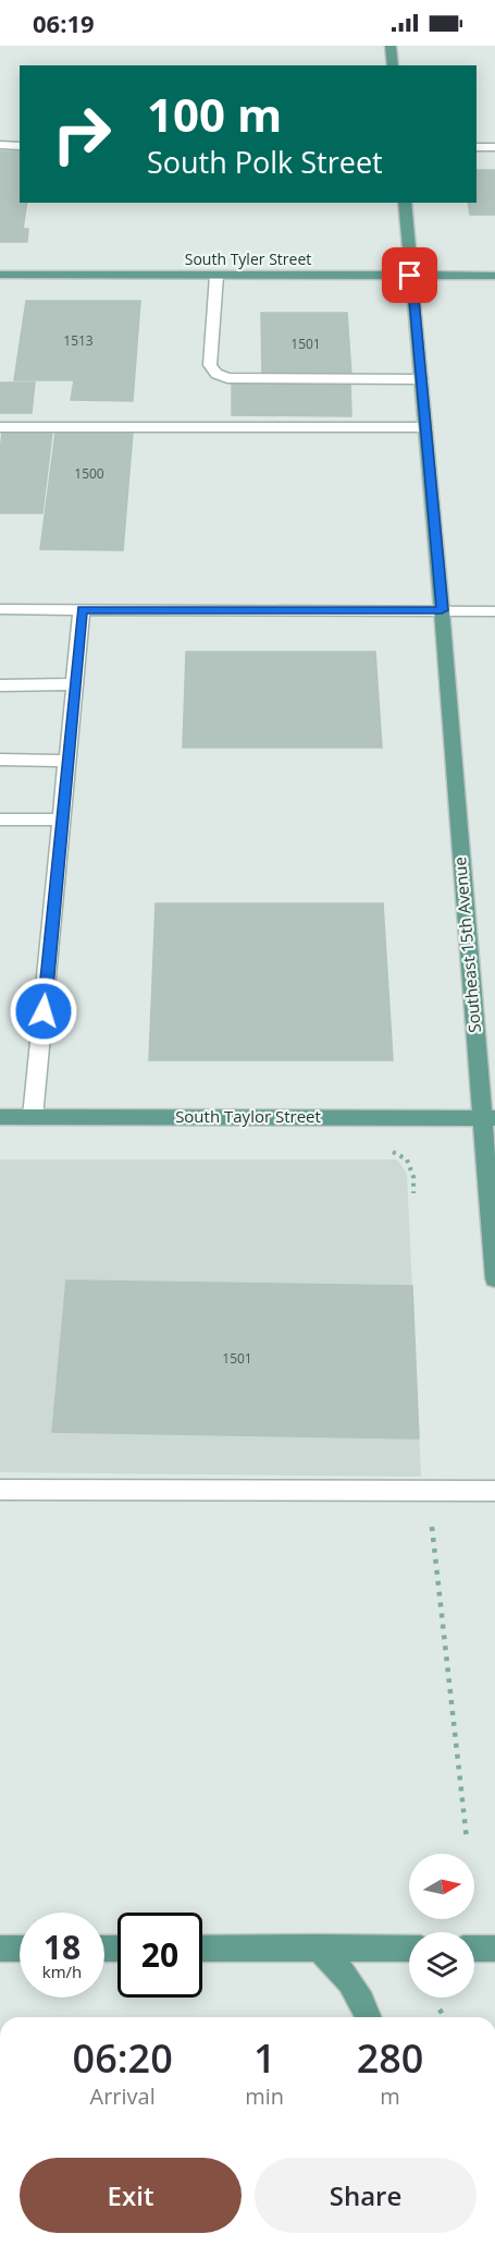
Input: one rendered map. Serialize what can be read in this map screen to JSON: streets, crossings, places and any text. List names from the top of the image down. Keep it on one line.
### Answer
{"streets":{"main road":["South Tyler Street","Southeast 15th Avenue","South Taylor Street"]},"crossings":[["South Tyler Street","Southeast 15th Avenue"],["Southeast 15th Avenue","South Taylor Street"]],"house_numbers":["1513","1501","1500","1501"],"north":"right","page":{"status":"06:19","turn":["100 m","South Polk Street"],"speed":"18 km/h","limit":"20","eta":["06:20","Arrival","1","min","280","m"],"buttons":["Exit","Share"]}}
